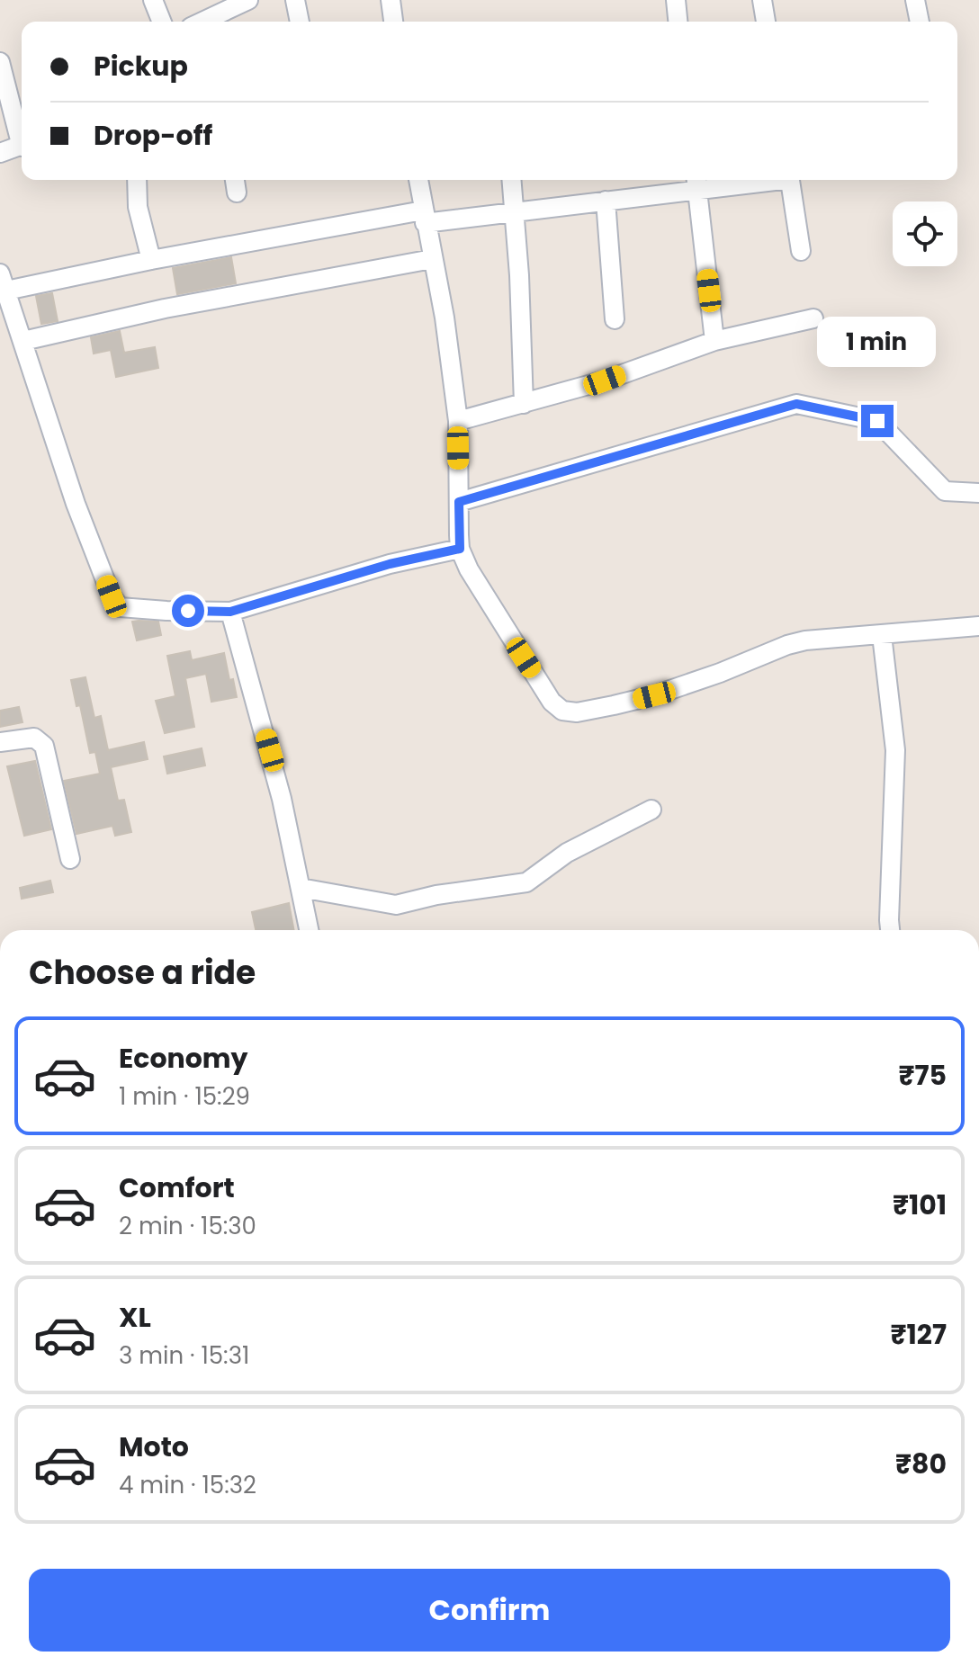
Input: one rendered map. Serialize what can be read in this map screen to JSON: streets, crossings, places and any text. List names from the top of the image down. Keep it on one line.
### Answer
{"page":{"banner":["Pickup","Drop-off"],"bubble":"1 min","heading":"Choose a ride","list":[{"name":"Economy","note":"1 min · 15:29","value":"₹75"},{"name":"Comfort","note":"2 min · 15:30","value":"₹101"},{"name":"XL","note":"3 min · 15:31","value":"₹127"},{"name":"Moto","note":"4 min · 15:32","value":"₹80"}],"buttons":"Confirm"}}
